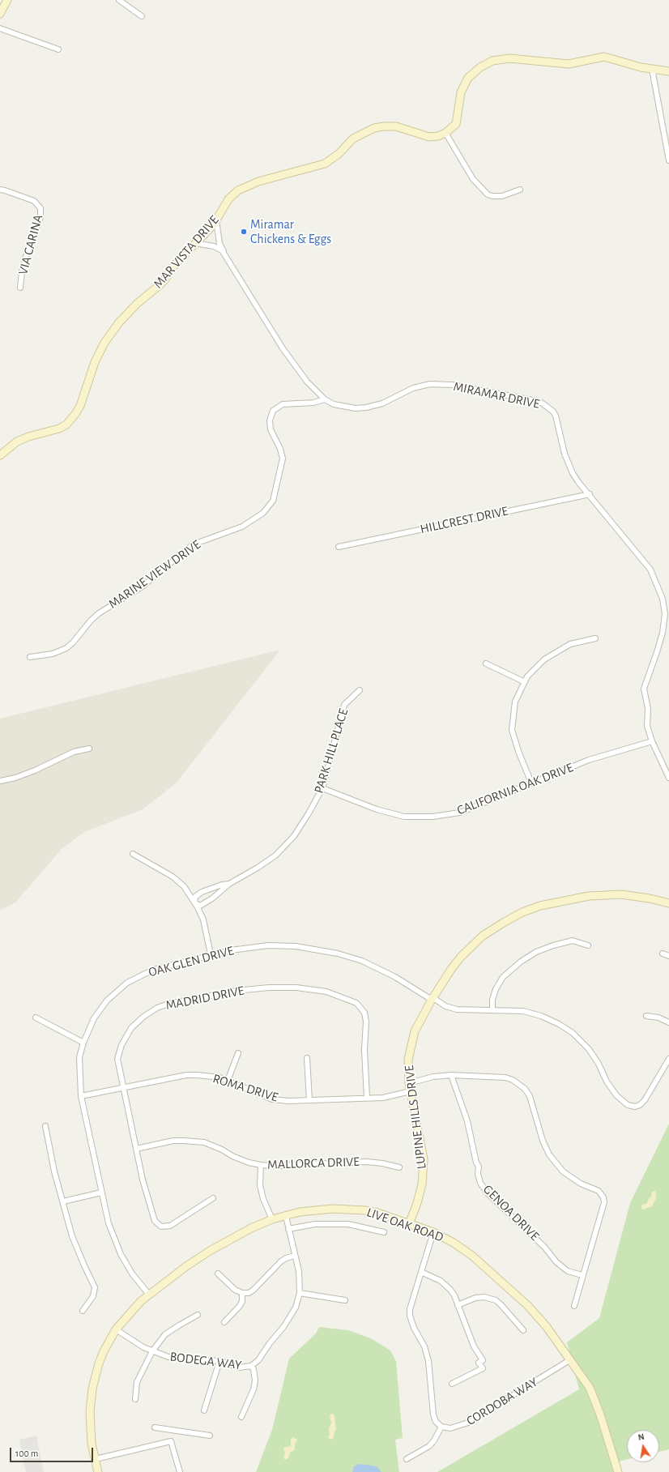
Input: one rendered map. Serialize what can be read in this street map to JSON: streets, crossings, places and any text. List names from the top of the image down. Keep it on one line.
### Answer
{"streets":{"street":["VIA CARINA","MAR VISTA DRIVE","MIRAMAR DRIVE","HILLCREST DRIVE","MARINE VIEW DRIVE","PARK HILL PLACE","CALIFORNIA OAK DRIVE","OAK GLEN DRIVE","MADRID DRIVE","ROMA DRIVE","LUPINE HILLS DRIVE","MALLORCA DRIVE","GENOA DRIVE","LIVE OAK ROAD","BODEGA WAY","CORDOBA WAY"]},"crossings":[["MAR VISTA DRIVE","MIRAMAR DRIVE"],["MIRAMAR DRIVE","HILLCREST DRIVE"],["MIRAMAR DRIVE","MARINE VIEW DRIVE"],["MIRAMAR DRIVE","CALIFORNIA OAK DRIVE"],["PARK HILL PLACE","CALIFORNIA OAK DRIVE"],["OAK GLEN DRIVE","ROMA DRIVE"],["OAK GLEN DRIVE","LUPINE HILLS DRIVE"],["OAK GLEN DRIVE","LIVE OAK ROAD"],["MADRID DRIVE","ROMA DRIVE"],["MADRID DRIVE","MALLORCA DRIVE"],["ROMA DRIVE","LUPINE HILLS DRIVE"],["LUPINE HILLS DRIVE","LIVE OAK ROAD"],["LIVE OAK ROAD","BODEGA WAY"],["LIVE OAK ROAD","CORDOBA WAY"]],"places":["Miramar Chickens & Eggs"],"scale_bar":"100 m","north":"top"}
